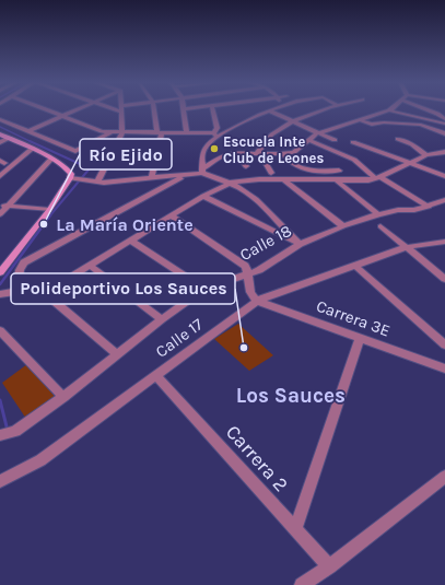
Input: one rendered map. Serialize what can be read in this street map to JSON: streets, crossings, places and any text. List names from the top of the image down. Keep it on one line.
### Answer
{"streets":{"street":["Calle 18","Carrera 3E","Calle 17","Carrera 2"]},"crossings":[["Carrera 3E","Calle 17"],["Calle 17","Carrera 2"]],"districts":["La María Oriente","Los Sauces"],"places":["Escuela Inte Club de Leones","Río Ejido","Polideportivo Los Sauces"]}
